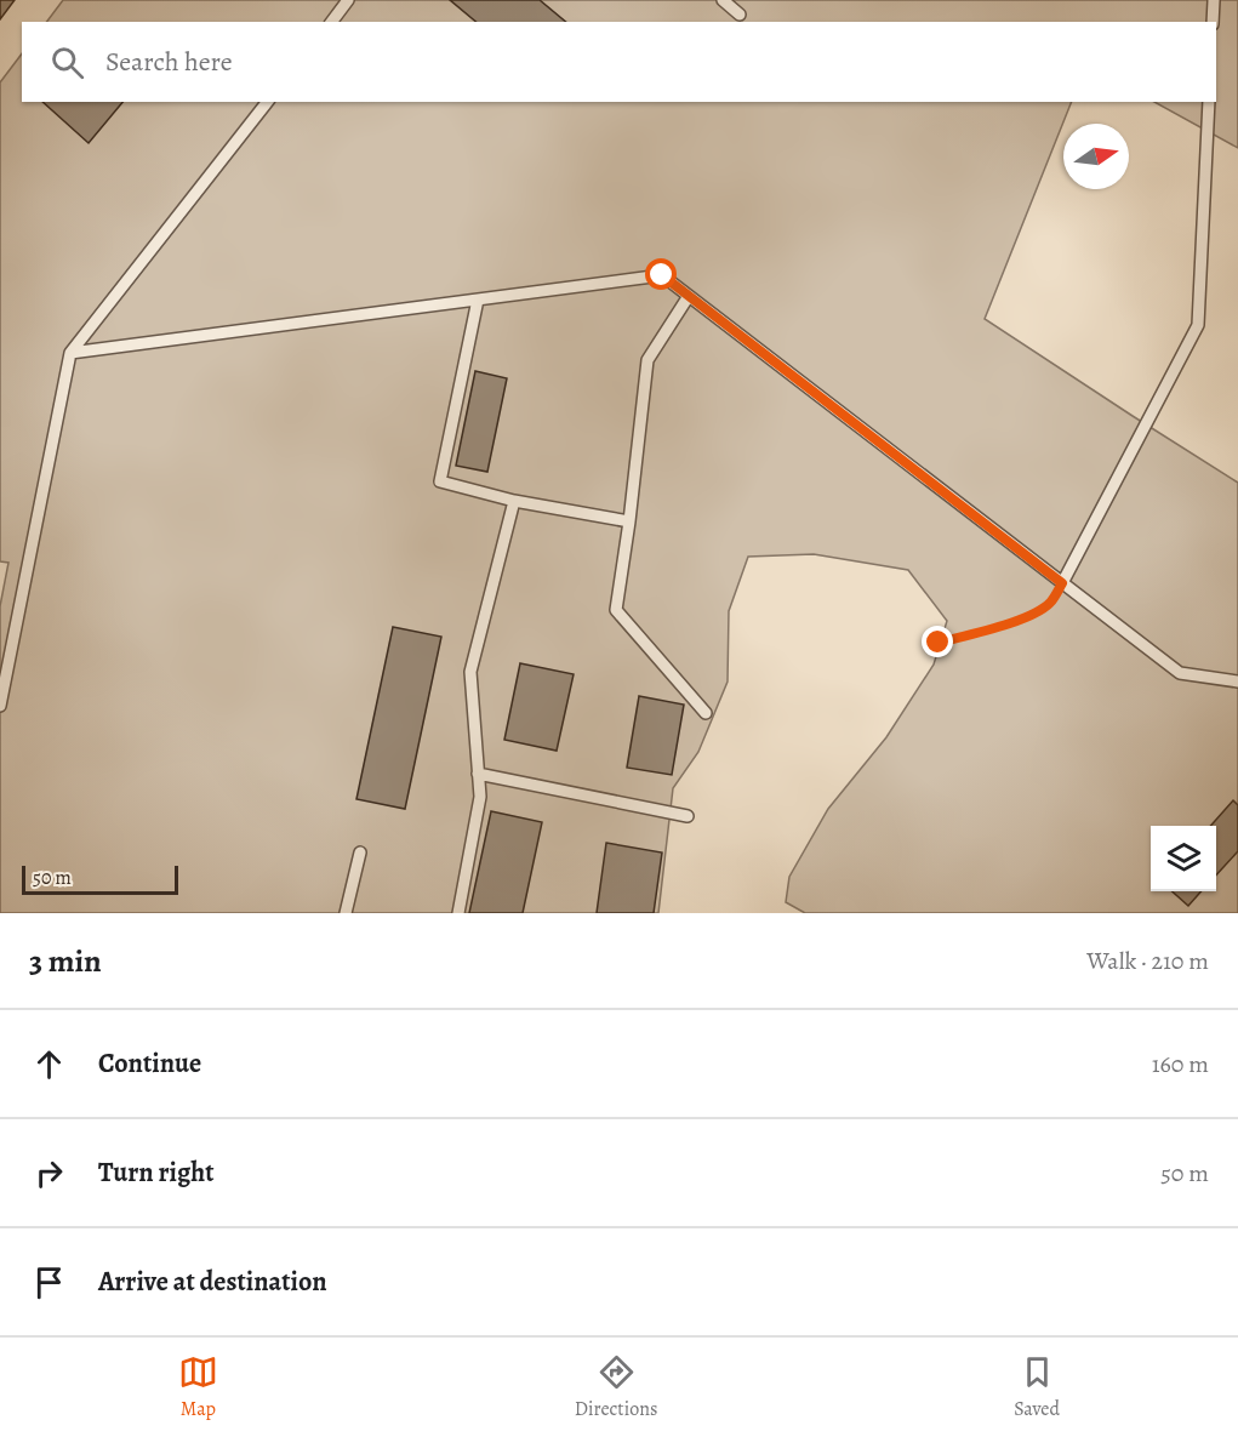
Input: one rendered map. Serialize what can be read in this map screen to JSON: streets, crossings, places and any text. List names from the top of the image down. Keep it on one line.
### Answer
{"scale_bar":"50 m","north":"right","page":{"search":"Search here","scale":"50 m","heading":["3 min","Walk · 210 m"],"list":[["Continue","160 m"],["Turn right","50 m"],"Arrive at destination"],"nav":["Map","Directions","Saved"]}}
